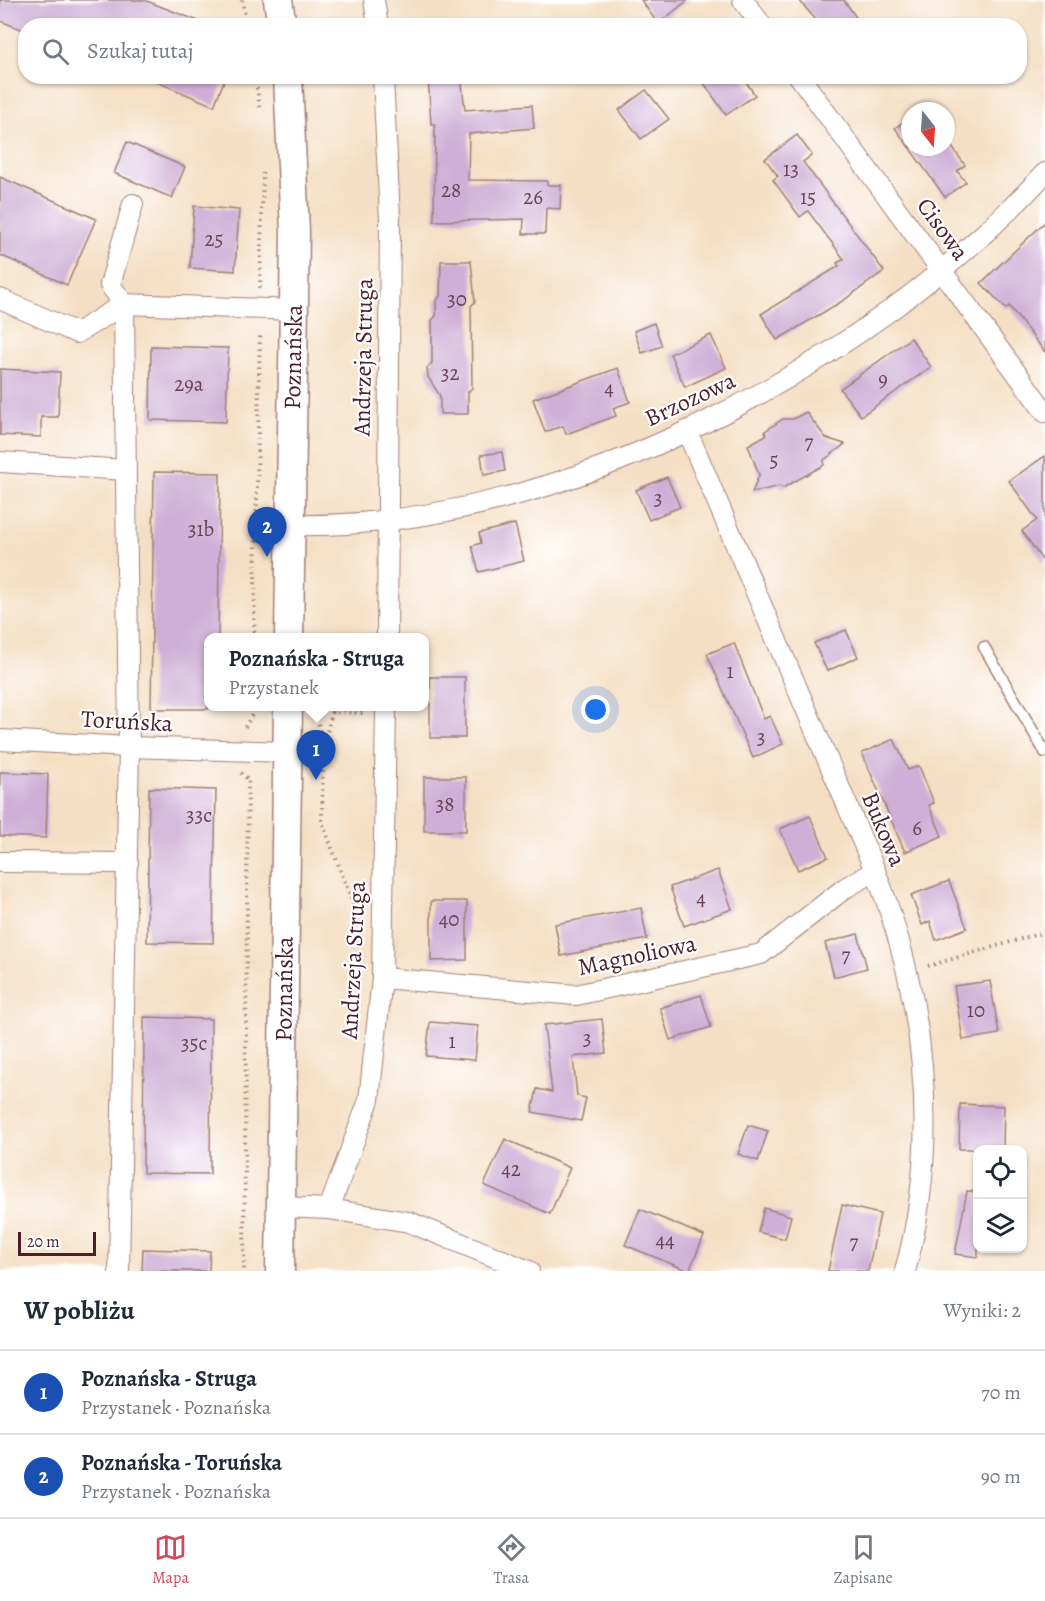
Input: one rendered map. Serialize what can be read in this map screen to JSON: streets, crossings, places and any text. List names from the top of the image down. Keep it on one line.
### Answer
{"streets":{"main road":["Poznańska"],"street":["Cisowa","Andrzeja Struga","Brzozowa","Toruńska","Bukowa","Magnoliowa"]},"crossings":[["Cisowa","Brzozowa"],["Poznańska","Brzozowa"],["Poznańska","Toruńska"],["Andrzeja Struga","Brzozowa"],["Andrzeja Struga","Magnoliowa"],["Brzozowa","Bukowa"],["Bukowa","Magnoliowa"]],"house_numbers":["13","28","26","15","25","30","32","9","29a","4","7","5","3","31b","1","3","38","33c","6","4","40","7","10","3","1","35c","42","44","7"],"scale_bar":"20 m","north":"bottom","page":{"search":"Szukaj tutaj","pins":["2","1"],"popup":["Poznańska - Struga","Przystanek"],"scale":"20 m","heading":["W pobliżu","Wyniki: 2"],"list":[{"mark":"1","name":"Poznańska - Struga","note":"Przystanek · Poznańska","value":"70 m"},{"mark":"2","name":"Poznańska - Toruńska","note":"Przystanek · Poznańska","value":"90 m"}],"nav":["Mapa","Trasa","Zapisane"]}}
